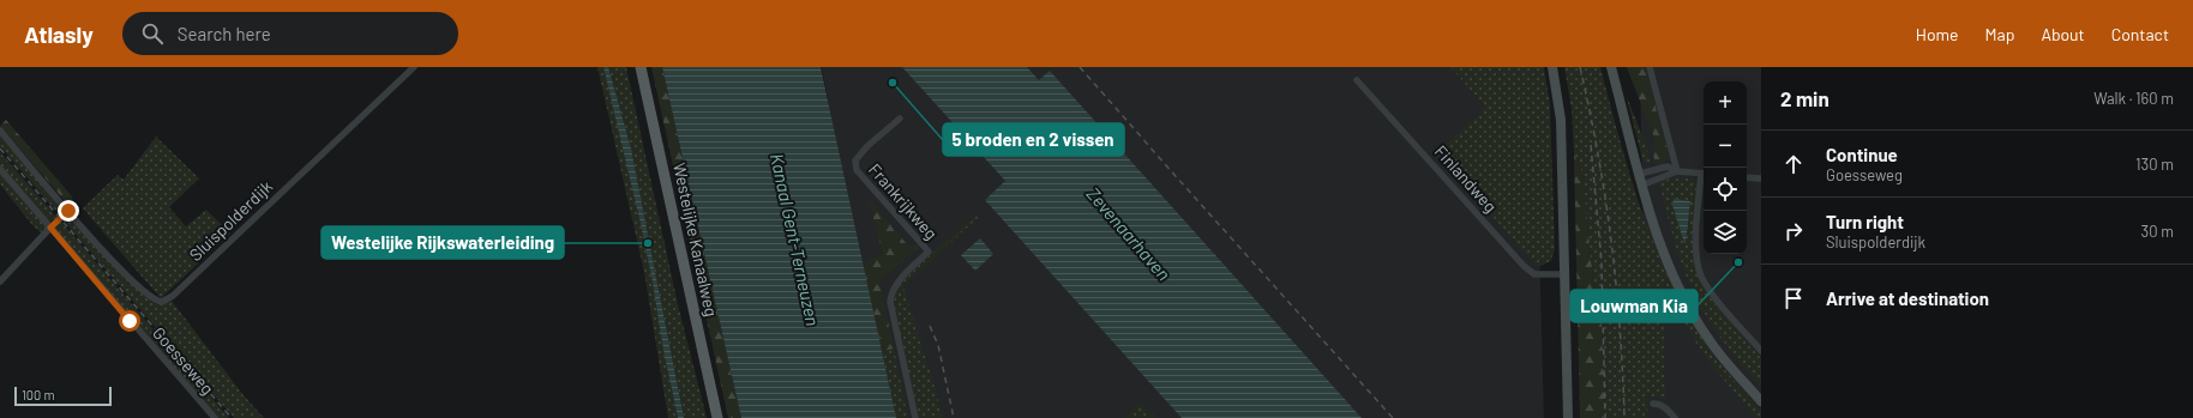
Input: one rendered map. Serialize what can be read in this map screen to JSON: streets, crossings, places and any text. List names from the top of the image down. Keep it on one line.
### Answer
{"streets":{"main road":["Westelijke Kanaalweg"],"street":["Finlandweg","Frankrijkweg","Sluispolderdijk","Goesseweg"]},"water":["Zevenaarhaven","Kanaal Gent-Terneuzen"],"places":["5 broden en 2 vissen","Westelijke Rijkswaterleiding","Louwman Kia"],"scale_bar":"100 m","page":{"header":"Atlasly","search":"Search here","nav":["Home","Map","About","Contact"],"heading":["2 min","Walk · 160 m"],"map_buttons":["+","−"],"list":[["Continue","Goesseweg","130 m"],["Turn right","Sluispolderdijk","30 m"],"Arrive at destination"],"scale":"100 m"}}
